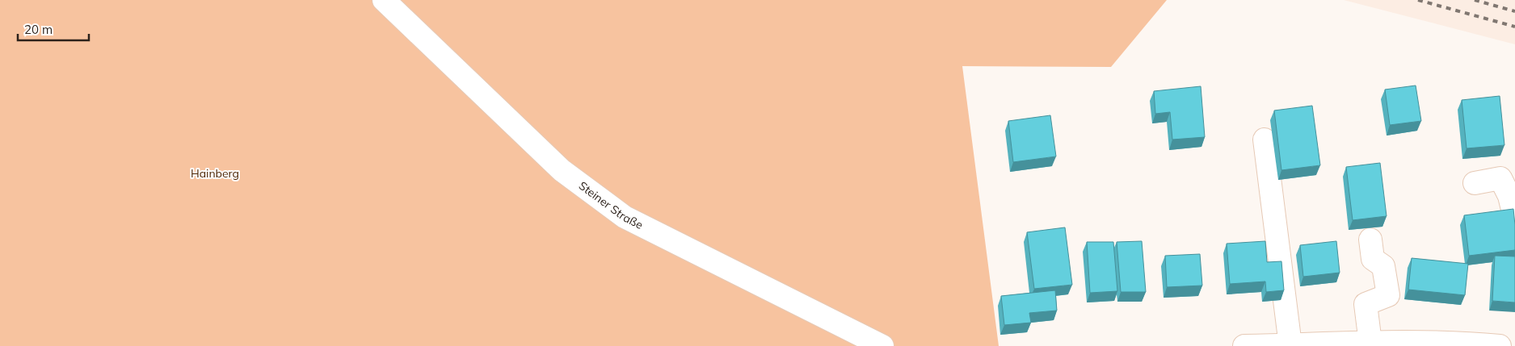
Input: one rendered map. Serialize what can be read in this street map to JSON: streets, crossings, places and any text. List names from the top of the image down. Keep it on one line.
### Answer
{"streets":{"street":["Steiner Straße"]},"parks":["Hainberg"],"scale_bar":"20 m"}
